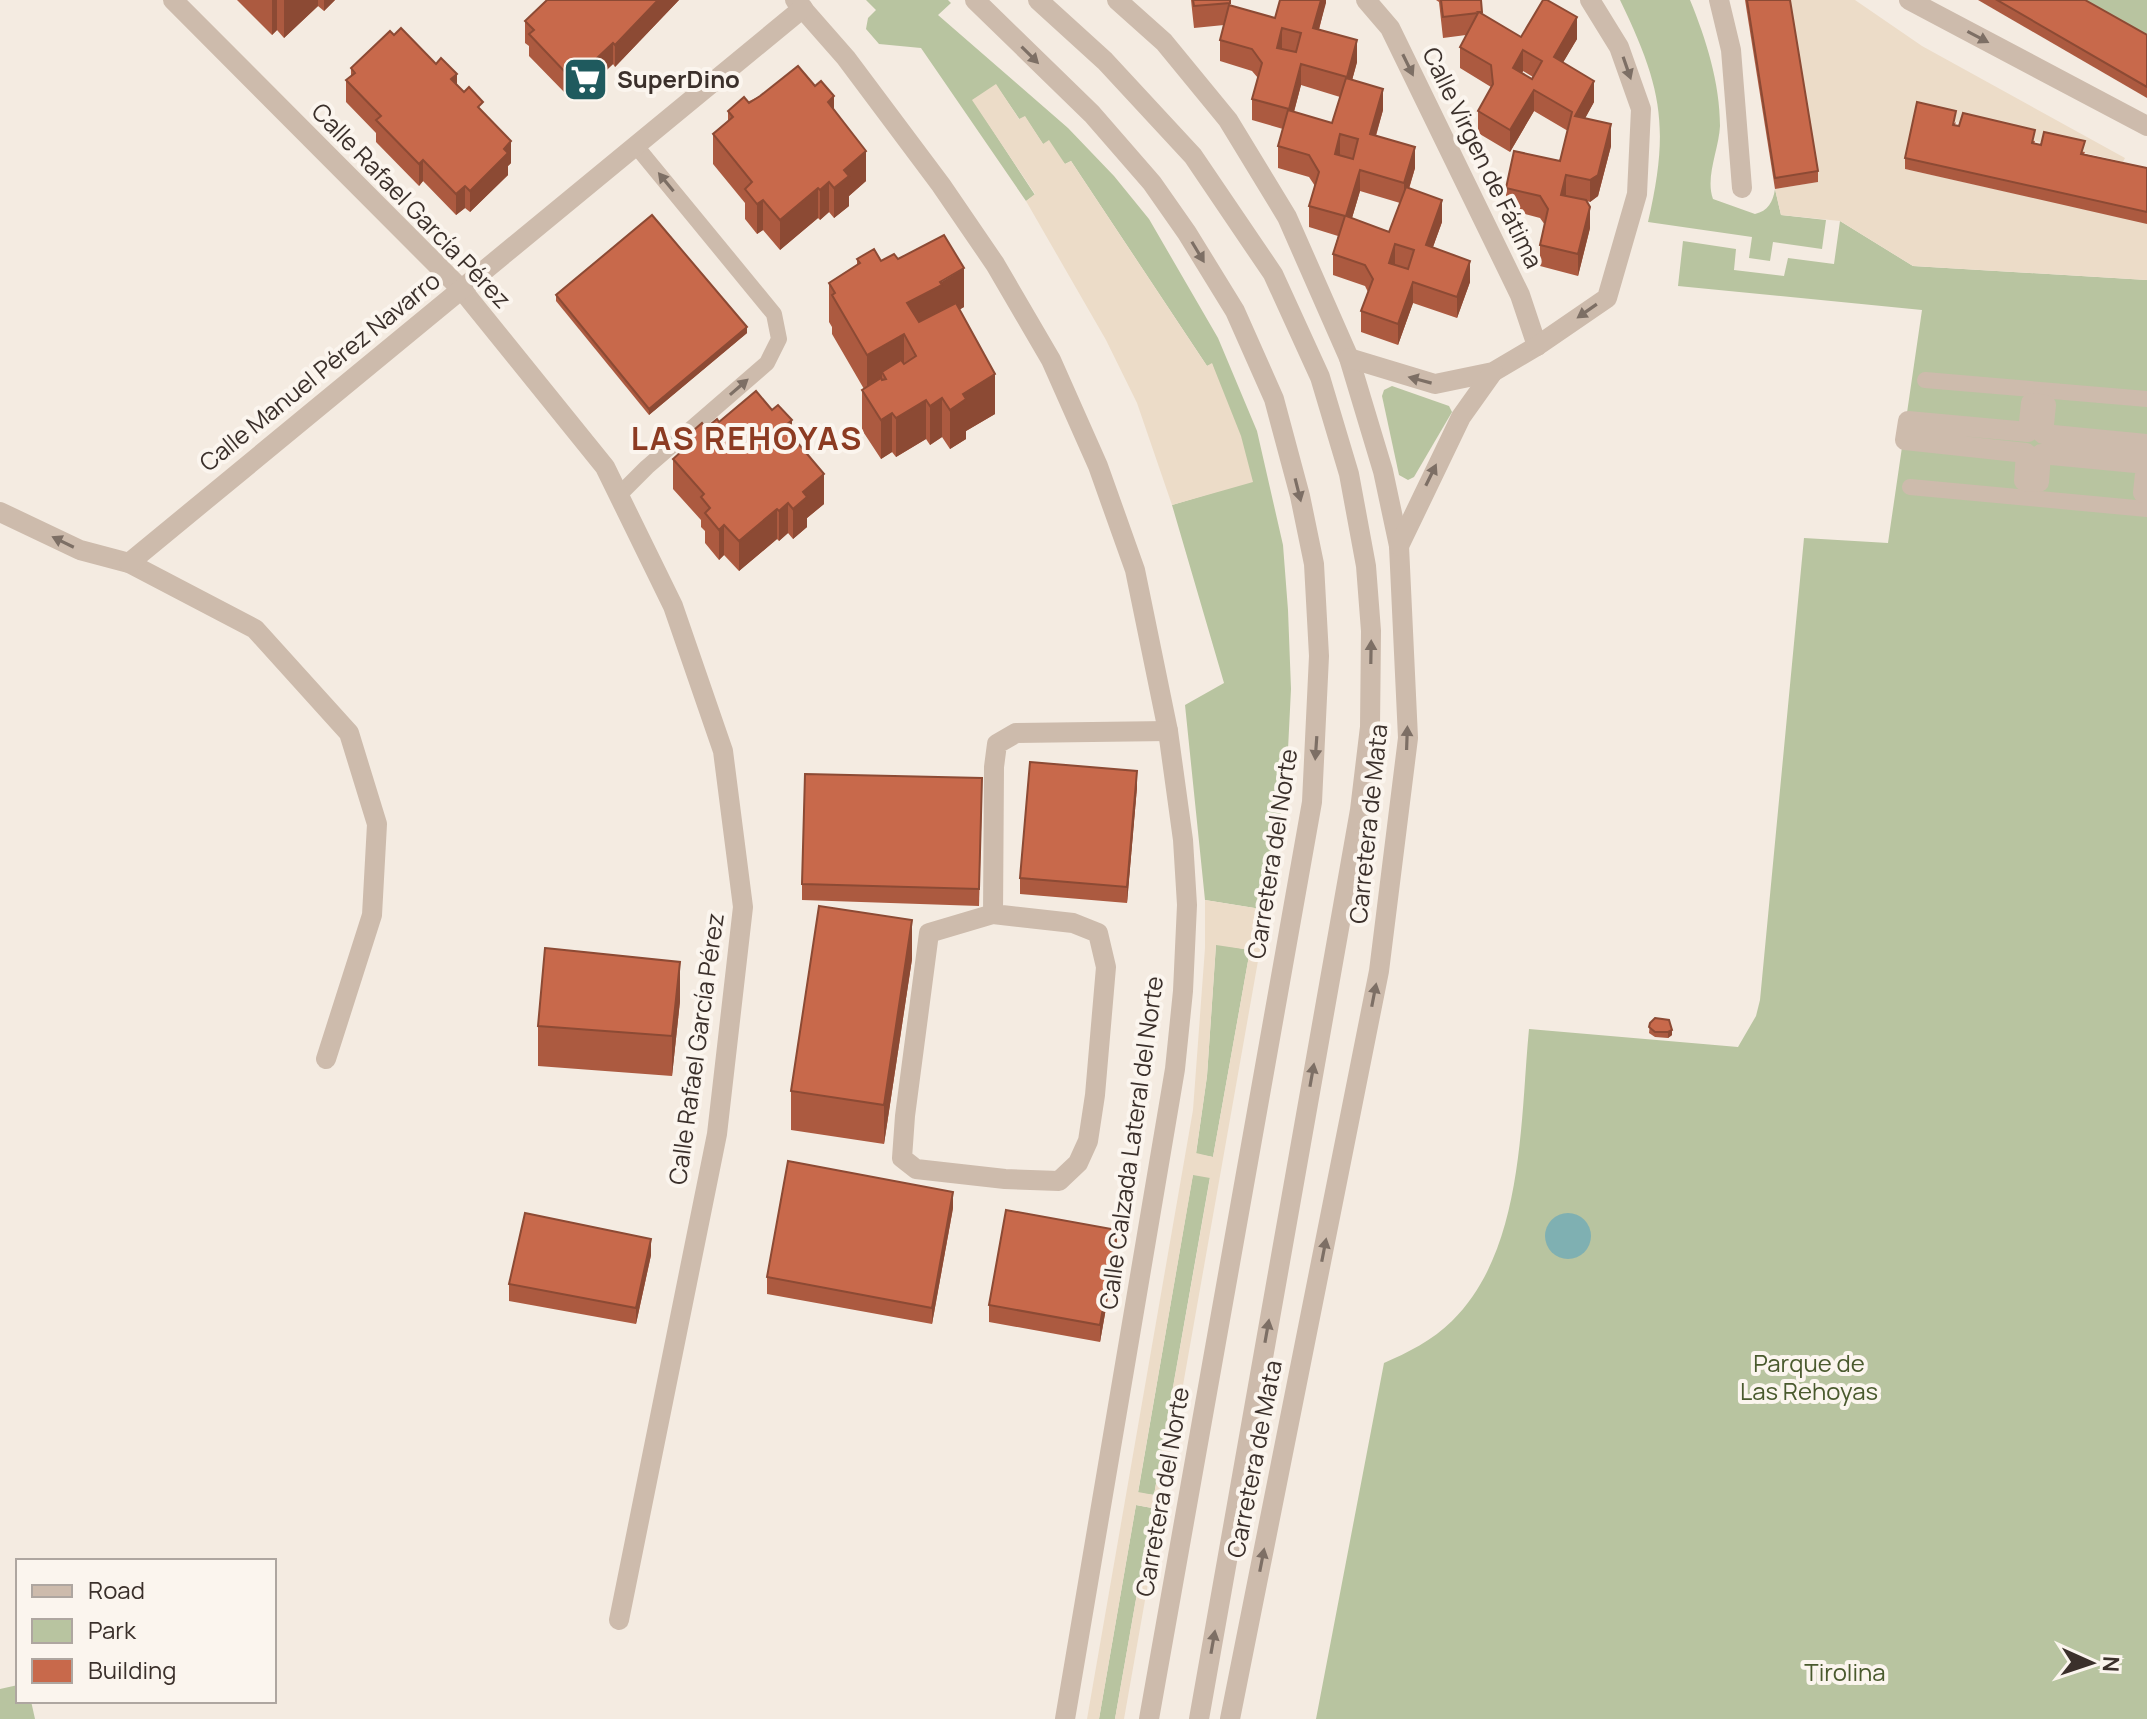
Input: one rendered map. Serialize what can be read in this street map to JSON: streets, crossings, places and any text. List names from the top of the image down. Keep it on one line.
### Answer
{"streets":{"street":["Calle Virgen de Fátima","Calle Rafael García Pérez","Calle Manuel Pérez Navarro","Carretera de Mata","Carretera del Norte","Calle Calzada Lateral del Norte"]},"crossings":[["Calle Rafael García Pérez","Calle Manuel Pérez Navarro"],["Calle Manuel Pérez Navarro","Calle Calzada Lateral del Norte"]],"one_way":["Calle Virgen de Fátima"],"districts":["LAS REHOYAS"],"parks":["Parque de Las Rehoyas","Tirolina"],"places":{"supermarket":["SuperDino"]},"legend":["Road","Park","Building"],"north":"right"}
